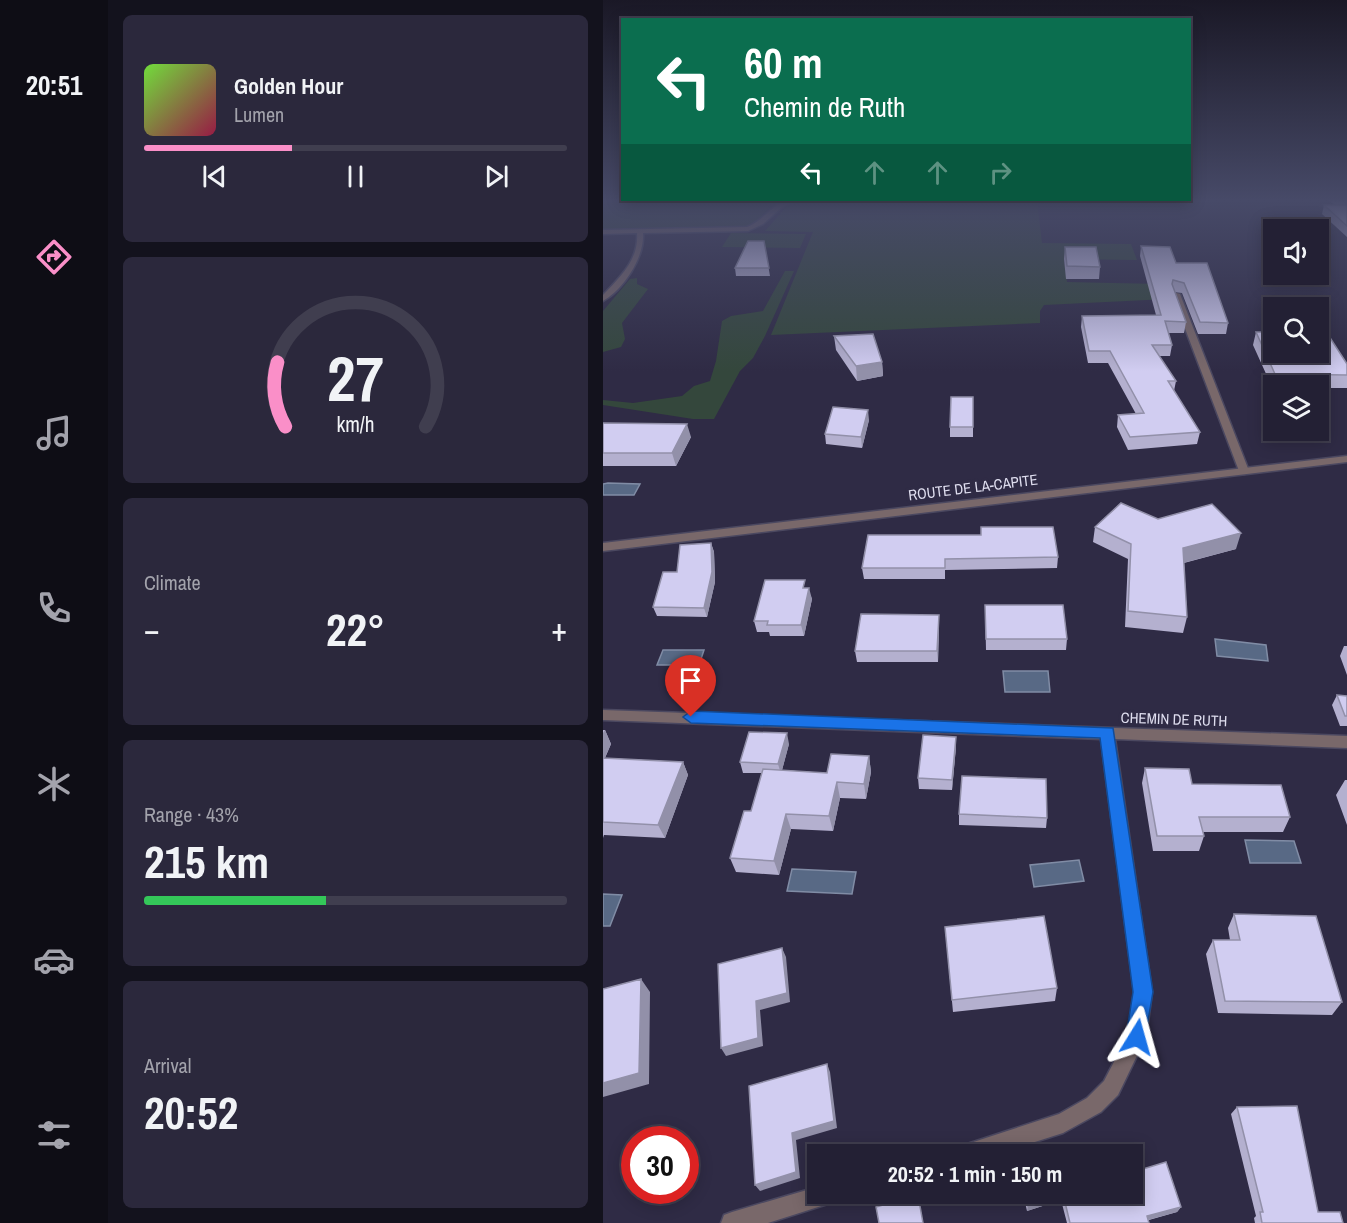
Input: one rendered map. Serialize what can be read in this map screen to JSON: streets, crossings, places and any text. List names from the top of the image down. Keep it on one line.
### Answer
{"streets":{"street":["ROUTE DE LA-CAPITE","CHEMIN DE RUTH"]},"page":{"tabs":"20:51","turn":["60 m","Chemin de Ruth"],"song":["Golden Hour","Lumen"],"tile":["Climate",["Range · 43%","215 km"],["Arrival","20:52"]],"heat":["−","22°","+"],"limit":"30","trip":"20:52 · 1 min · 150 m","gauge":["27","km/h"]}}
